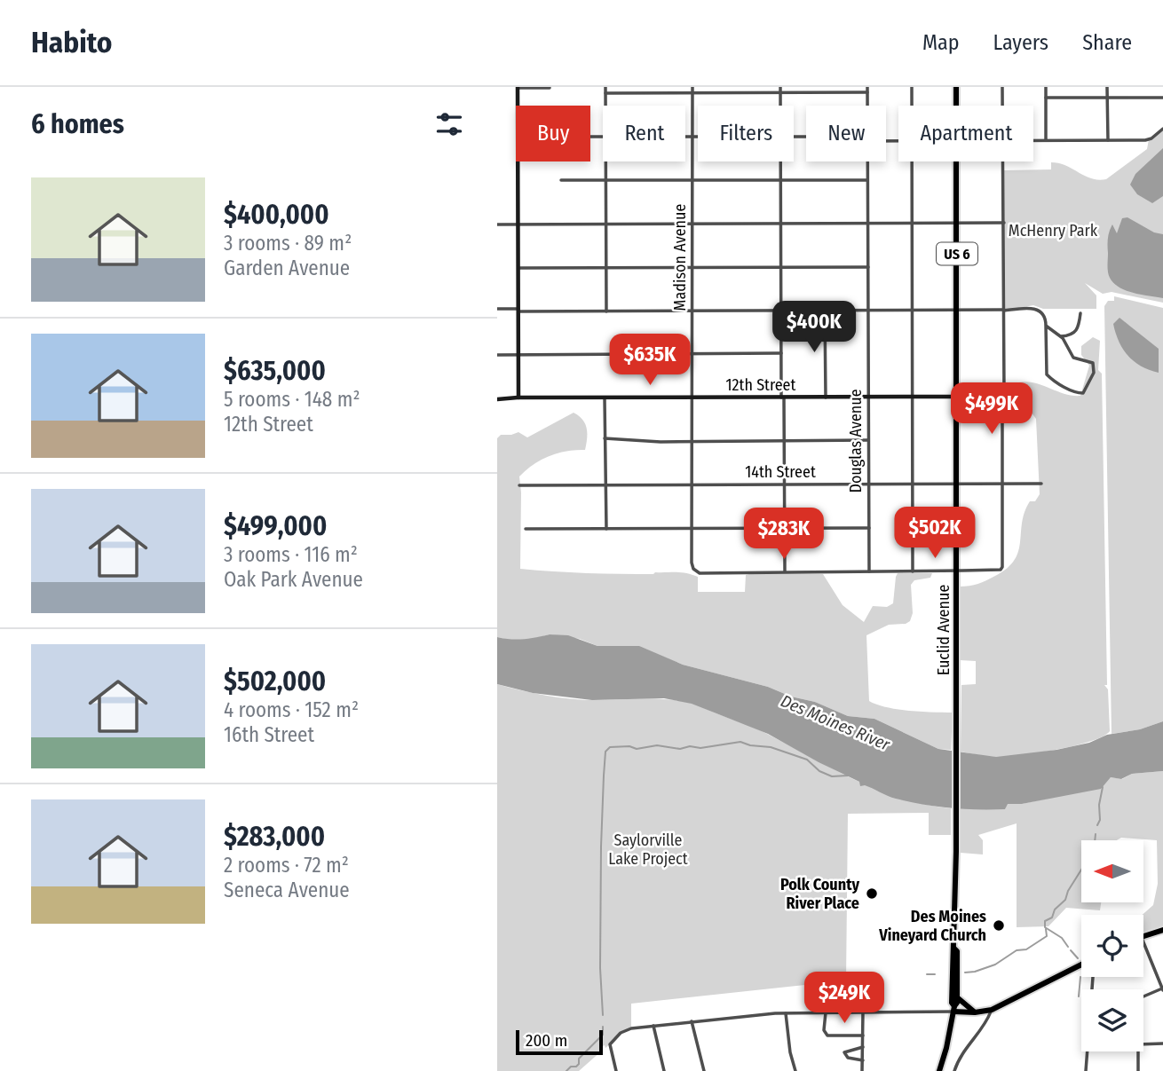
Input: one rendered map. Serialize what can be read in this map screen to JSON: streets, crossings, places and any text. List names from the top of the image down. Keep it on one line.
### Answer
{"streets":{"main road":["US 6","12th Street","Euclid Avenue"],"street":["Madison Avenue","Douglas Avenue","14th Street"]},"crossings":[["US 6","Euclid Avenue"],["Madison Avenue","12th Street"],["Madison Avenue","14th Street"],["12th Street","Douglas Avenue"],["12th Street","Euclid Avenue"],["Douglas Avenue","14th Street"],["14th Street","Euclid Avenue"]],"water":["Des Moines River"],"parks":["McHenry Park","Saylorville Lake Project"],"places":["Polk County River Place","Des Moines Vineyard Church"],"scale_bar":"200 m","north":"left","page":{"header":"Habito","nav":["Map","Layers","Share"],"heading":"6 homes","chip":["Buy","Rent","Filters","New","Apartment"],"list":[{"name":"$400,000","note":"3 rooms · 89 m² · Garden Avenue"},{"name":"$635,000","note":"5 rooms · 148 m² · 12th Street"},{"name":"$499,000","note":"3 rooms · 116 m² · Oak Park Avenue"},{"name":"$502,000","note":"4 rooms · 152 m² · 16th Street"},{"name":"$283,000","note":"2 rooms · 72 m² · Seneca Avenue"}],"price":["$400K","$635K","$499K","$502K","$283K","$249K"],"scale":"200 m"}}
